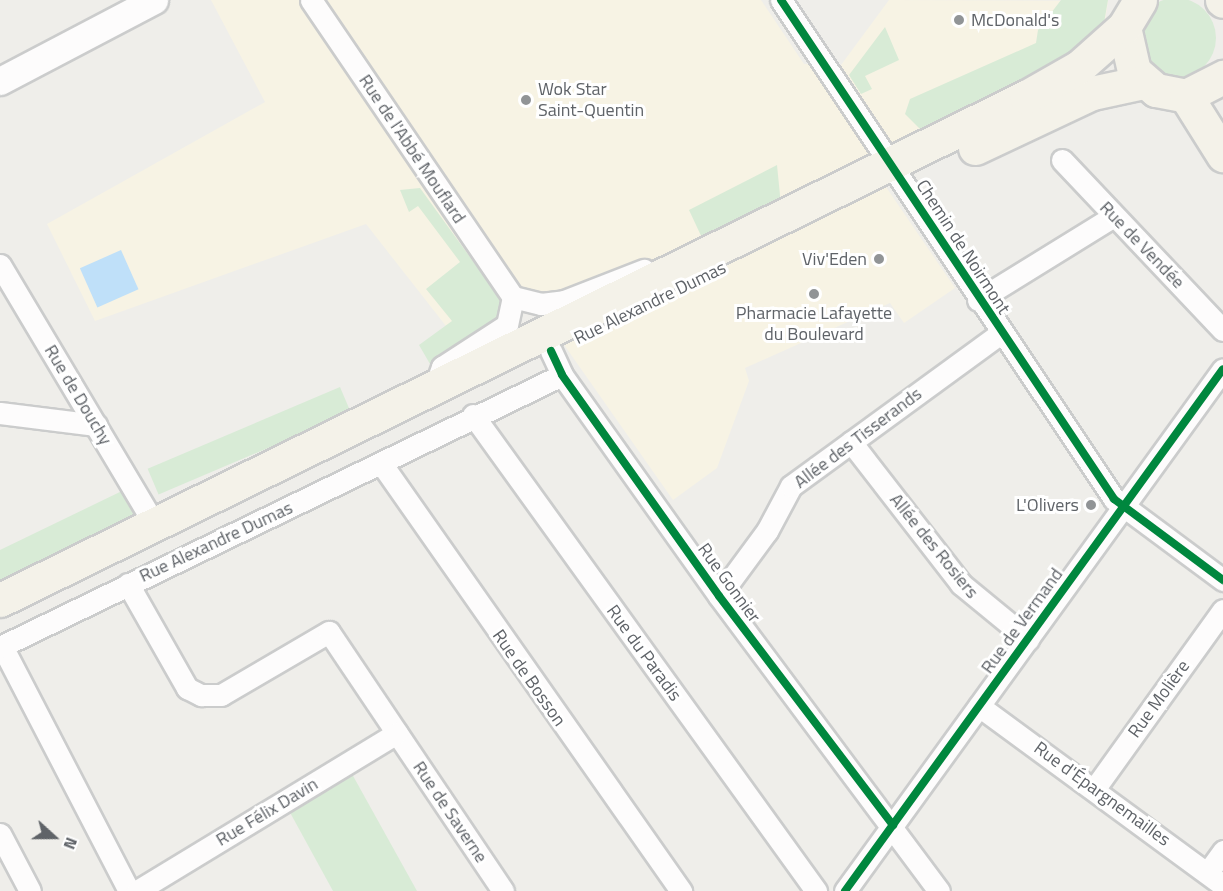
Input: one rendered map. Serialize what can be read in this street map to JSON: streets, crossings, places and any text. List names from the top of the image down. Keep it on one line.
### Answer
{"streets":{"main road":["Rue Alexandre Dumas"],"street":["Rue de l'Abbé Mouflard","Rue de Vendée","Chemin de Noirmont","Rue de Douchy","Allée des Tisserands","Allée des Rosiers","Rue Gonnier","Rue de Vermand","Rue du Paradis","Rue de Bosson","Rue Molière","Rue d'Épargnemailles","Rue Félix Davin","Rue de Saverne"]},"crossings":[["Chemin de Noirmont","Rue Alexandre Dumas"],["Chemin de Noirmont","Allée des Tisserands"],["Chemin de Noirmont","Rue de Vermand"],["Rue Alexandre Dumas","Rue de Douchy"],["Rue Alexandre Dumas","Rue Gonnier"],["Rue Alexandre Dumas","Rue du Paradis"],["Rue Alexandre Dumas","Rue de Bosson"],["Rue Alexandre Dumas","Rue de Saverne"],["Allée des Tisserands","Allée des Rosiers"],["Allée des Tisserands","Rue Gonnier"],["Allée des Rosiers","Rue de Vermand"],["Rue Gonnier","Rue de Vermand"],["Rue de Vermand","Rue d'Épargnemailles"],["Rue Molière","Rue d'Épargnemailles"],["Rue Félix Davin","Rue de Saverne"]],"places":["McDonald's","Wok Star Saint-Quentin","Viv'Eden","Pharmacie Lafayette du Boulevard","L'Olivers"],"north":"right"}
